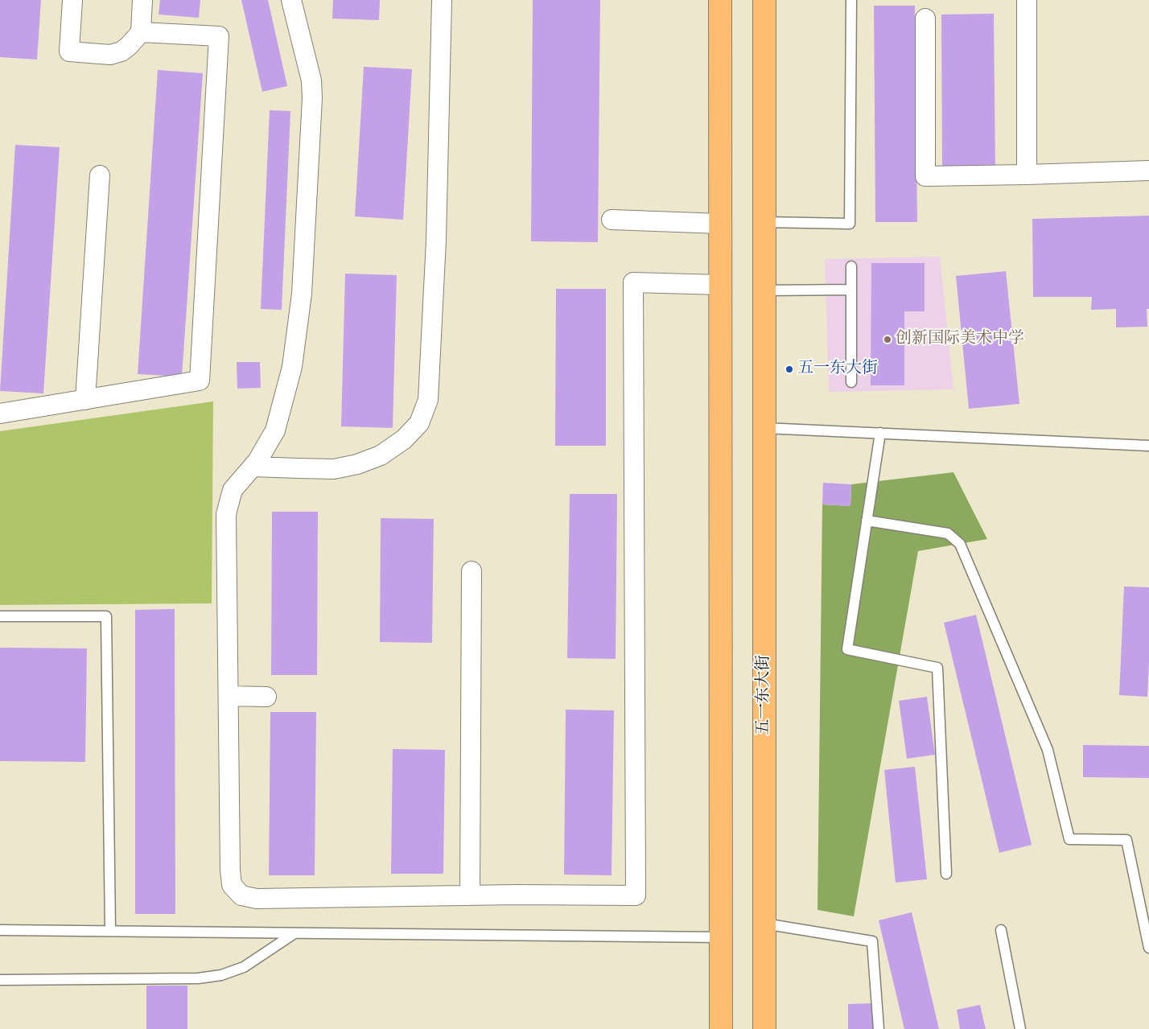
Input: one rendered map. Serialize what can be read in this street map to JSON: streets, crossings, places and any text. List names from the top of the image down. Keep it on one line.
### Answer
{"streets":{"main road":["五一东大街"]},"places":["创新国际美术中学","五一东大街"]}
